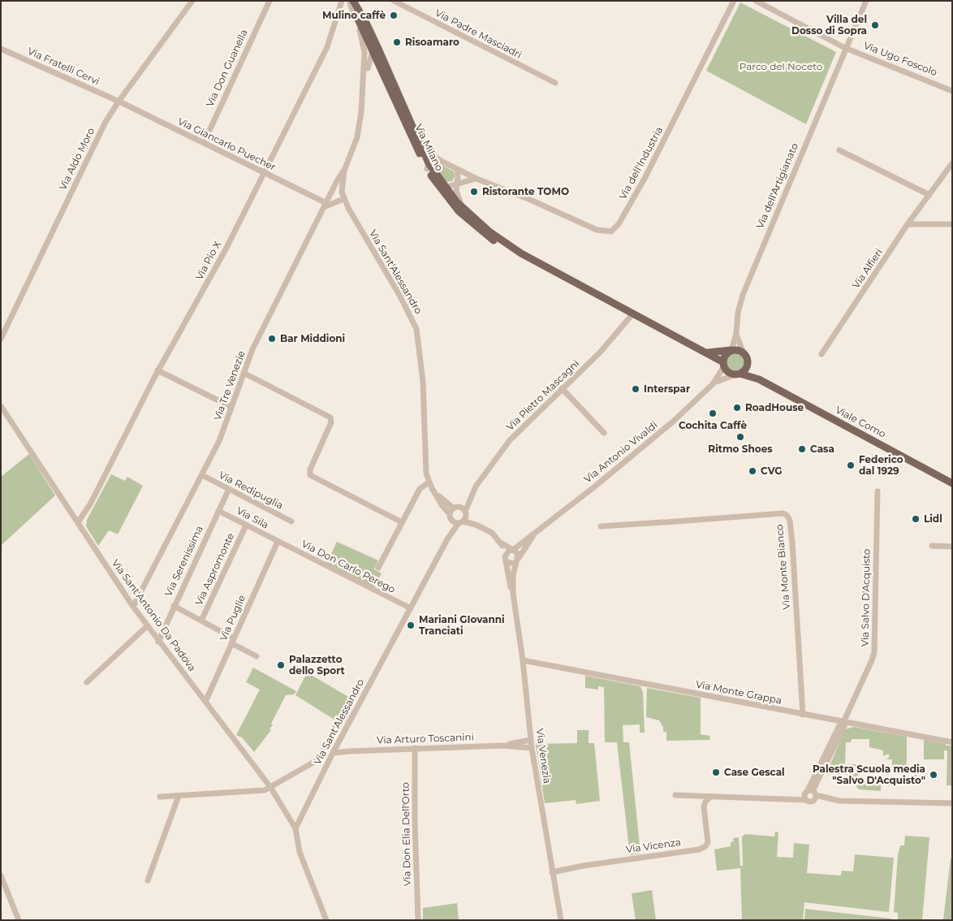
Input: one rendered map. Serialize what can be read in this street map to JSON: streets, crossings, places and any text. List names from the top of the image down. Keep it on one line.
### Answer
{"streets":{"main road":["Via Milano","Viale Como"],"street":["Via Padre Masciadri","Via Ugo Foscolo","Via Fratelli Cervi","Via Don Guanella","Via Giancarlo Puecher","Via Aldo Moro","Via dell'Industria","Via dell'Artigianato","Via Pio X","Via Alfieri","Via Sant'Alessandro","Via Tre Venezie","Via Pietro Mascagni","Via Antonio Vivaldi","Via Redipuglia","Via Sila","Via Serenissima","Via Don Carlo Perego","Via Monte Bianco","Via Aspromonte","Via Salvo D'Acquisto","Via Sant'Antonio Da Padova","Via Puglie","Via Monte Grappa","Via Arturo Toscanini","Via Venezia","Via Don Elia Dell'Orto","Via Vicenza"]},"crossings":[["Via Ugo Foscolo","Via dell'Artigianato"],["Via Fratelli Cervi","Via Giancarlo Puecher"],["Via Fratelli Cervi","Via Aldo Moro"],["Via Don Guanella","Via Giancarlo Puecher"],["Via Giancarlo Puecher","Via Aldo Moro"],["Via Giancarlo Puecher","Via Pio X"],["Via Giancarlo Puecher","Via Tre Venezie"],["Via Milano","Via dell'Artigianato"],["Via Milano","Via Pietro Mascagni"],["Via Milano","Viale Como"],["Via dell'Artigianato","Viale Como"],["Via Pio X","Via Sant'Antonio Da Padova"],["Via Sant'Alessandro","Via Pietro Mascagni"],["Via Sant'Alessandro","Via Don Carlo Perego"],["Via Sant'Alessandro","Via Sant'Antonio Da Padova"],["Via Sant'Alessandro","Via Arturo Toscanini"],["Via Tre Venezie","Via Redipuglia"],["Via Tre Venezie","Via Sant'Antonio Da Padova"],["Via Antonio Vivaldi","Via Venezia"],["Via Redipuglia","Via Serenissima"],["Via Sila","Via Serenissima"],["Via Sila","Via Don Carlo Perego"],["Via Sila","Via Aspromonte"],["Via Sila","Via Puglie"],["Via Serenissima","Via Sant'Antonio Da Padova"],["Via Don Carlo Perego","Via Puglie"],["Via Monte Bianco","Via Monte Grappa"],["Via Salvo D'Acquisto","Via Monte Grappa"],["Via Sant'Antonio Da Padova","Via Puglie"],["Via Monte Grappa","Via Venezia"],["Via Arturo Toscanini","Via Don Elia Dell'Orto"],["Via Venezia","Via Vicenza"]],"parks":["Parco del Noceto"],"places":["Mulino caffè","Villa del Dosso di Sopra","Risoamaro","Ristorante TOMO","Bar Middioni","Interspar","RoadHouse","Cochita Caffè","Ritmo Shoes","Casa","Federico dal 1929","CVG","Lidl","Mariani GIovanni Tranciati","Palazzetto dello Sport","Case Gescal","Palestra Scuola media \"Salvo D'Acquisto\""]}
